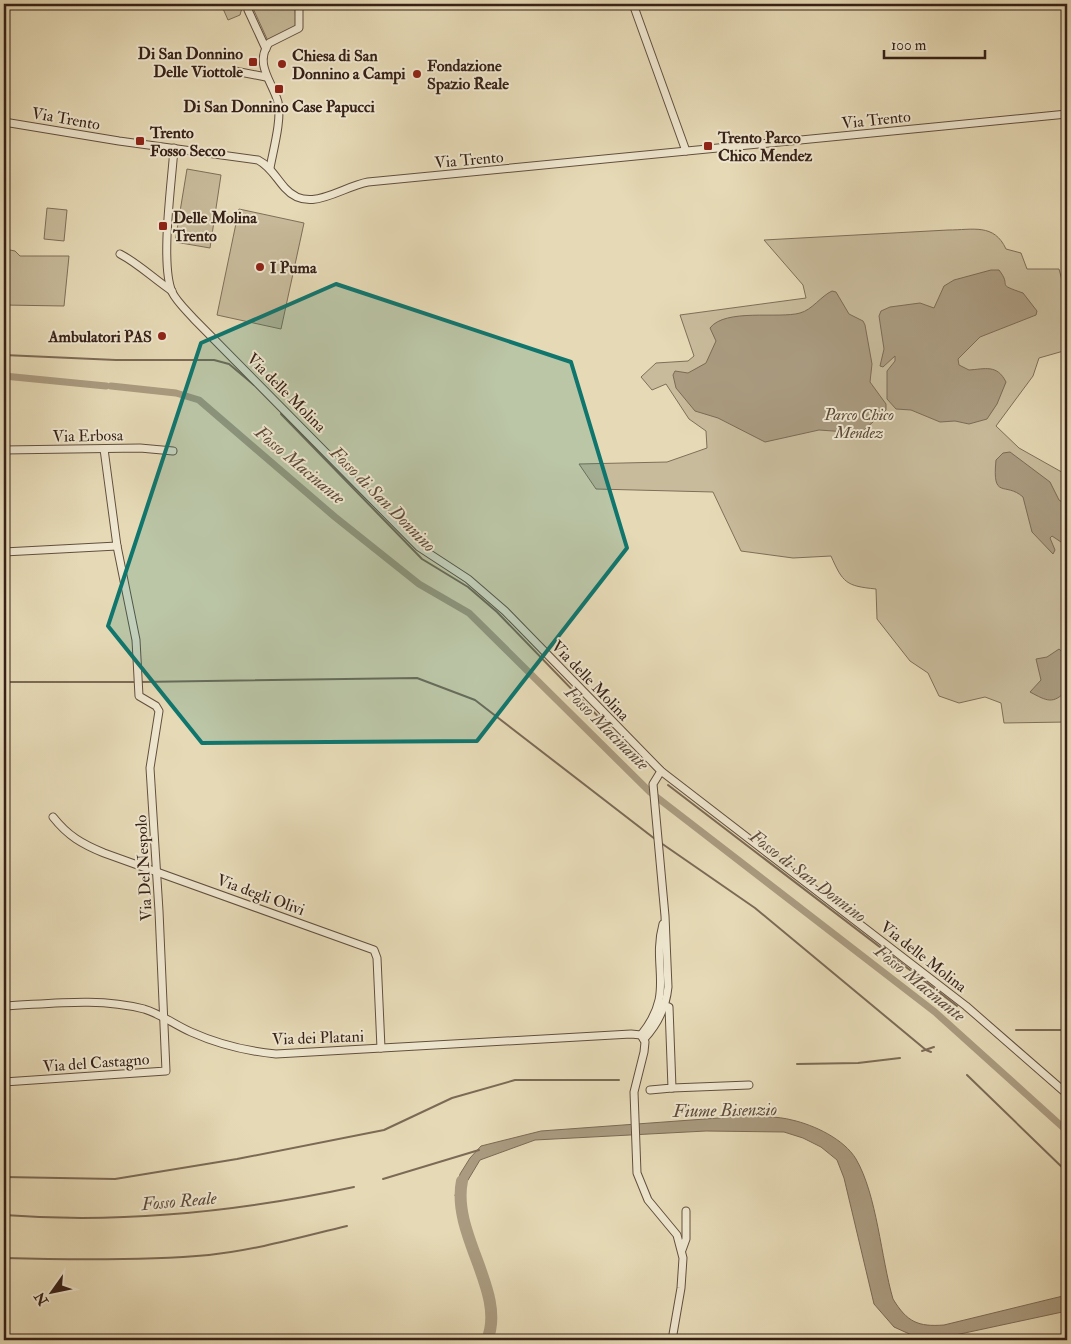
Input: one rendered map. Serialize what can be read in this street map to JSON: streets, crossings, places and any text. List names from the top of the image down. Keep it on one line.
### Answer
{"streets":{"street":["Via Trento","Via delle Molina","Via Erbosa","Via Del Nespolo","Via degli Olivi","Via dei Platani","Via del Castagno"]},"crossings":[["Via Trento","Via delle Molina"],["Via Del Nespolo","Via degli Olivi"],["Via Del Nespolo","Via dei Platani"],["Via Del Nespolo","Via del Castagno"],["Via degli Olivi","Via dei Platani"],["Via dei Platani","Via del Castagno"]],"water":["Fosso Macinante","Fosso di San Donnino","Fiume Bisenzio","Fosso Reale"],"parks":["Parco Chico Mendez"],"places":{"transit":["Di San Donnino Delle Viottole","Di San Donnino Case Papucci","Trento Fosso Secco","Trento Parco Chico Mendez","Delle Molina Trento"],"other":["Chiesa di San Donnino a Campi","Fondazione Spazio Reale","I Puma","Ambulatori PAS"]},"scale_bar":"100 m","north":"bottom left"}
